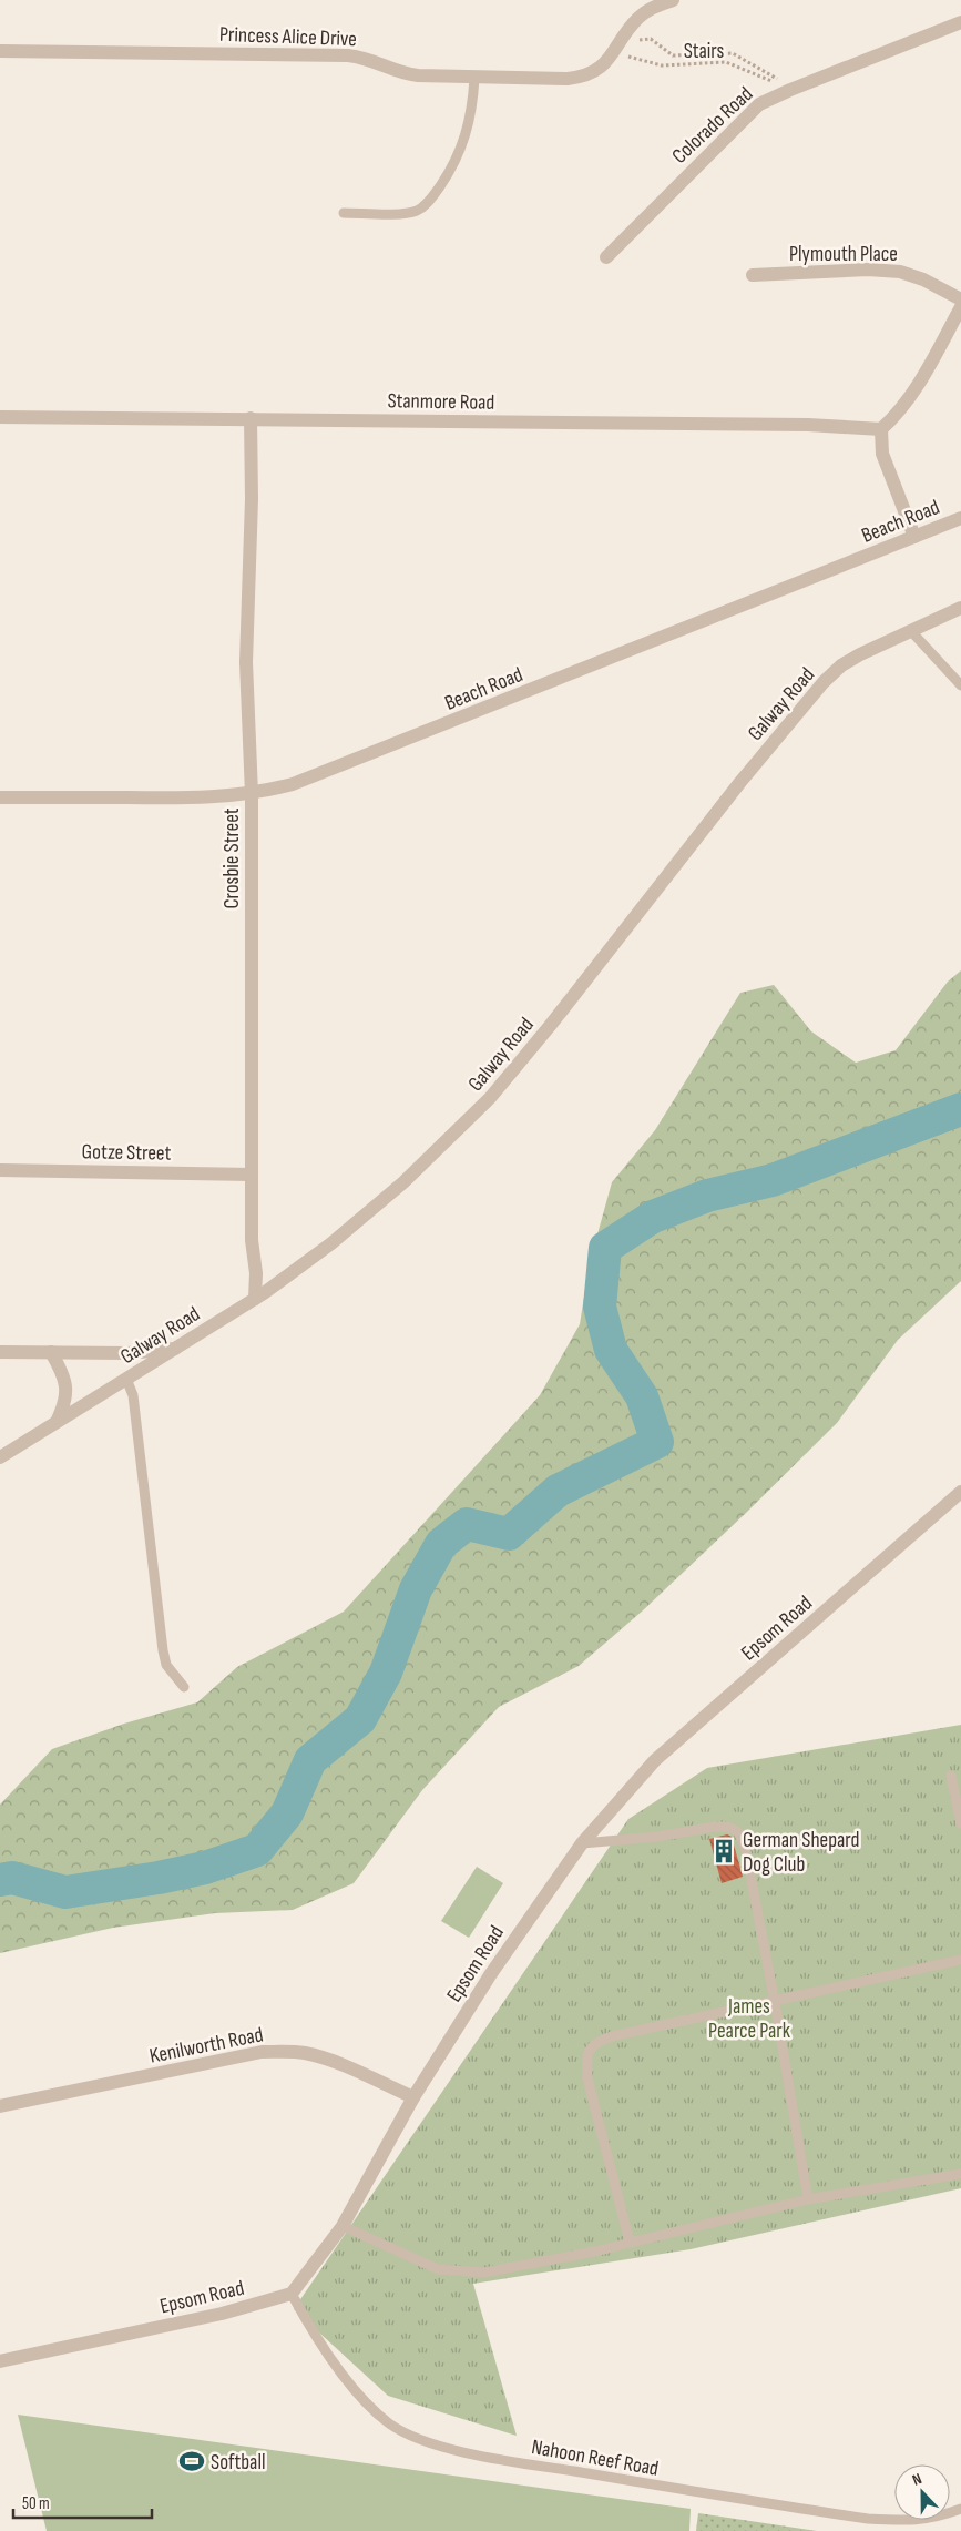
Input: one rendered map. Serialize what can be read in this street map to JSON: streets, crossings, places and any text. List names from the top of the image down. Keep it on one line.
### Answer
{"streets":{"street":["Princess Alice Drive","Colorado Road","Plymouth Place","Stanmore Road","Beach Road","Galway Road","Crosbie Street","Gotze Street","Epsom Road","Kenilworth Road"],"lane":["Nahoon Reef Road"],"path":["Stairs"]},"crossings":[["Princess Alice Drive","Stairs"],["Stairs","Colorado Road"],["Stanmore Road","Crosbie Street"],["Beach Road","Crosbie Street"],["Galway Road","Crosbie Street"],["Crosbie Street","Gotze Street"],["Epsom Road","Kenilworth Road"],["Epsom Road","Nahoon Reef Road"]],"parks":["James Pearce Park"],"places":{"building":["German Shepard Dog Club"],"sports":["Softball"]},"scale_bar":"50 m","north":"top"}
